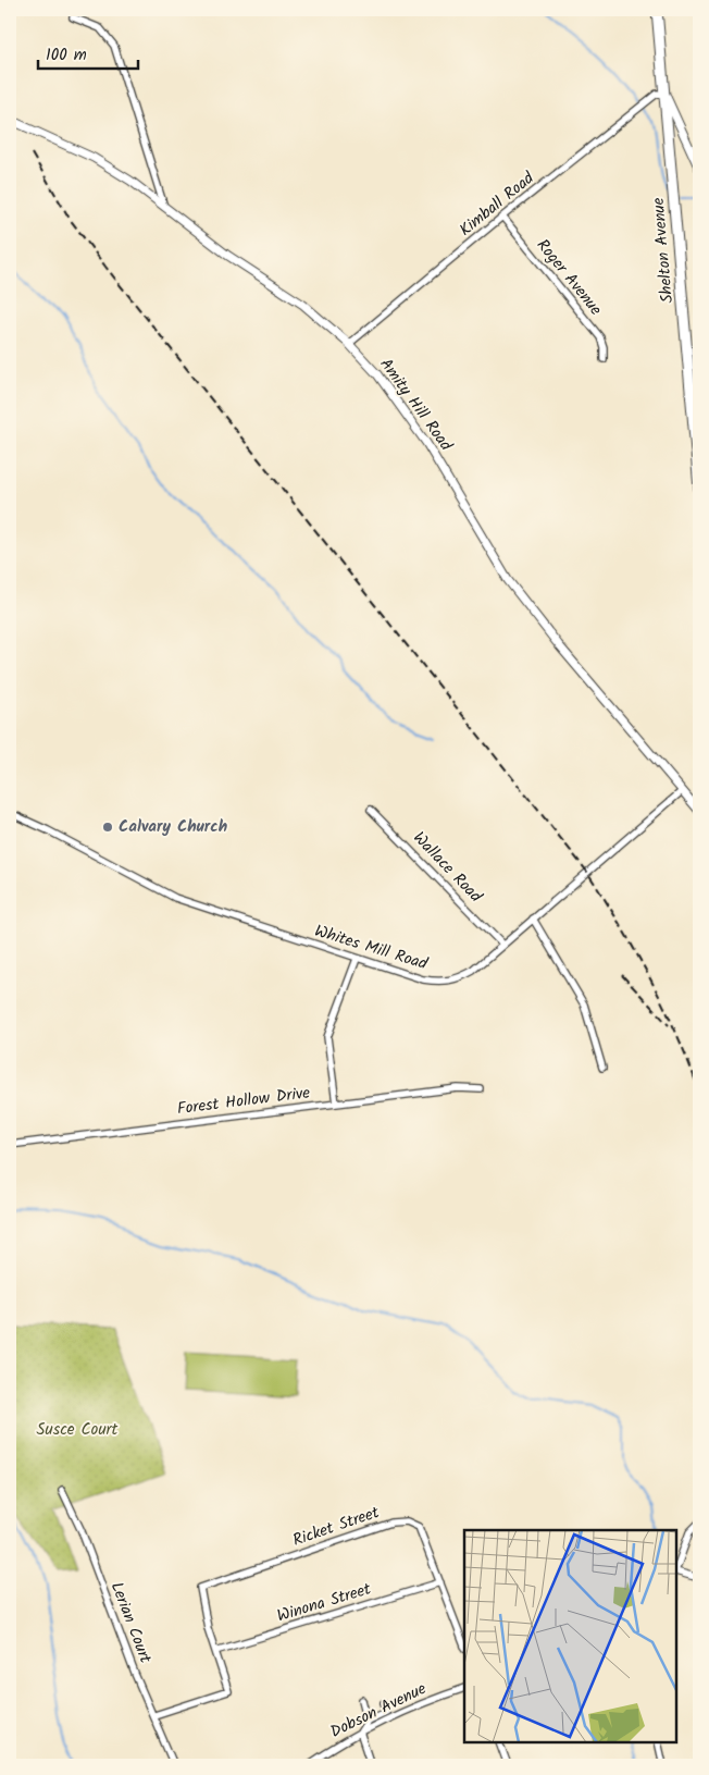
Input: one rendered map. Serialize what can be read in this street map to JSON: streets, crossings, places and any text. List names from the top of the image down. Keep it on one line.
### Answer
{"streets":{"main road":["Shelton Avenue"],"street":["Kimball Road","Roger Avenue","Amity Hill Road","Wallace Road","Whites Mill Road","Forest Hollow Drive","Ricket Street","Winona Street","Lerian Court","Dobson Avenue"]},"crossings":[["Kimball Road","Shelton Avenue"],["Kimball Road","Roger Avenue"],["Kimball Road","Amity Hill Road"],["Amity Hill Road","Whites Mill Road"],["Wallace Road","Whites Mill Road"],["Ricket Street","Winona Street"]],"parks":["Susce Court"],"places":["Calvary Church"],"scale_bar":"100 m"}
